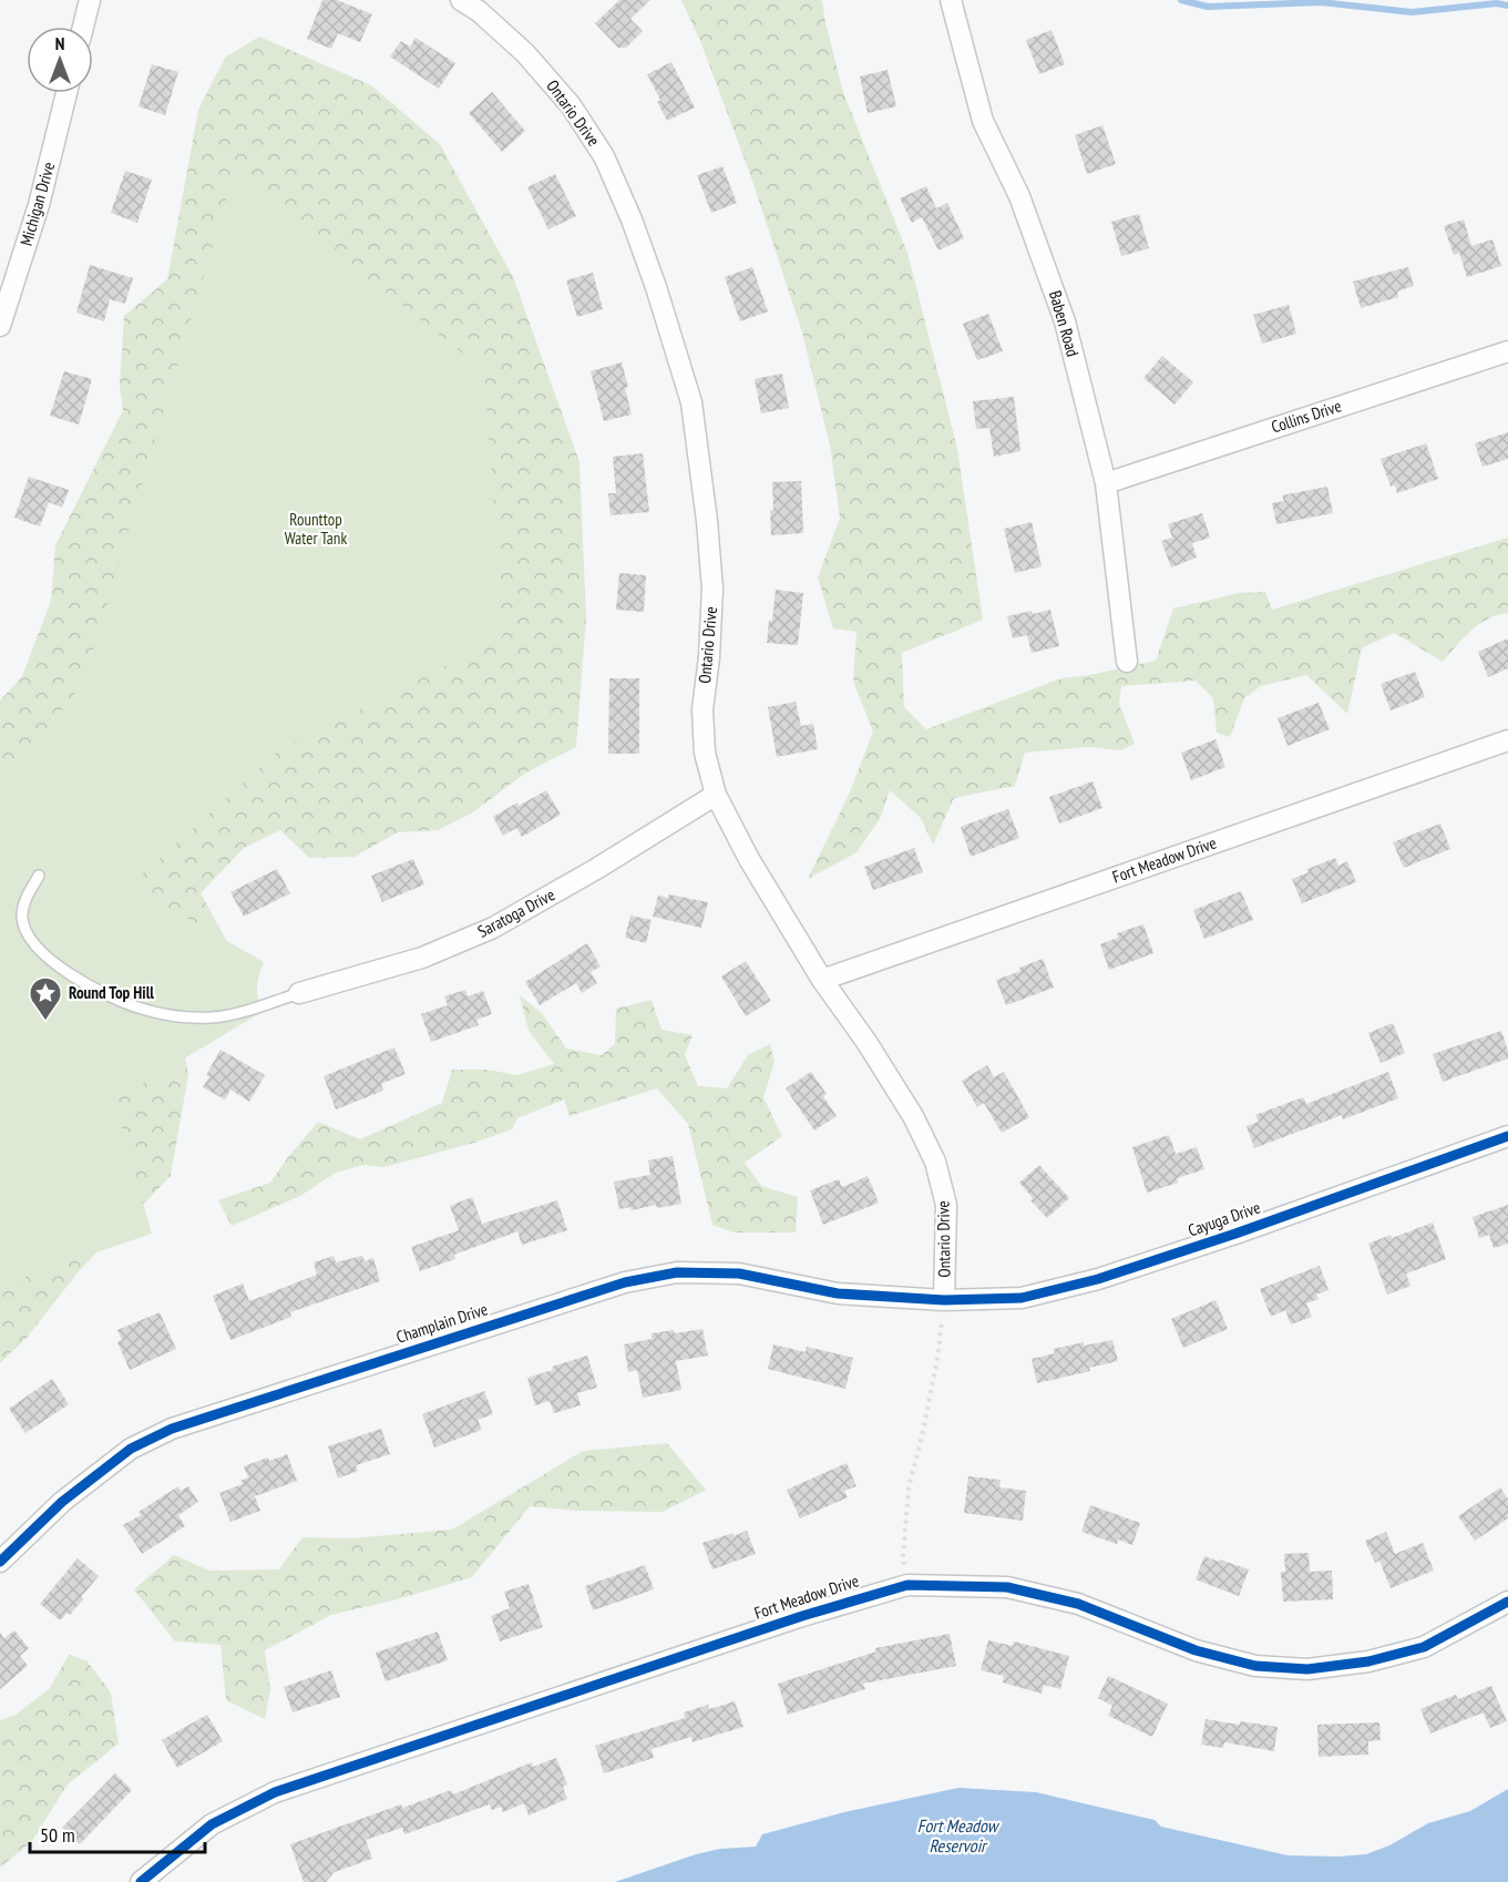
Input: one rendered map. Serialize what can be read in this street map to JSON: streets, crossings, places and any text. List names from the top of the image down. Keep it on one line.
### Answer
{"streets":{"street":["Ontario Drive","Michigan Drive","Baben Road","Collins Drive","Fort Meadow Drive","Saratoga Drive","Cayuga Drive","Champlain Drive"]},"crossings":[["Ontario Drive","Fort Meadow Drive"],["Ontario Drive","Saratoga Drive"],["Ontario Drive","Cayuga Drive"],["Ontario Drive","Champlain Drive"],["Baben Road","Collins Drive"],["Cayuga Drive","Champlain Drive"]],"water":["Fort Meadow Reservoir"],"parks":["Rounttop Water Tank"],"places":{"place":["Round Top Hill"]},"scale_bar":"50 m","north":"top"}
